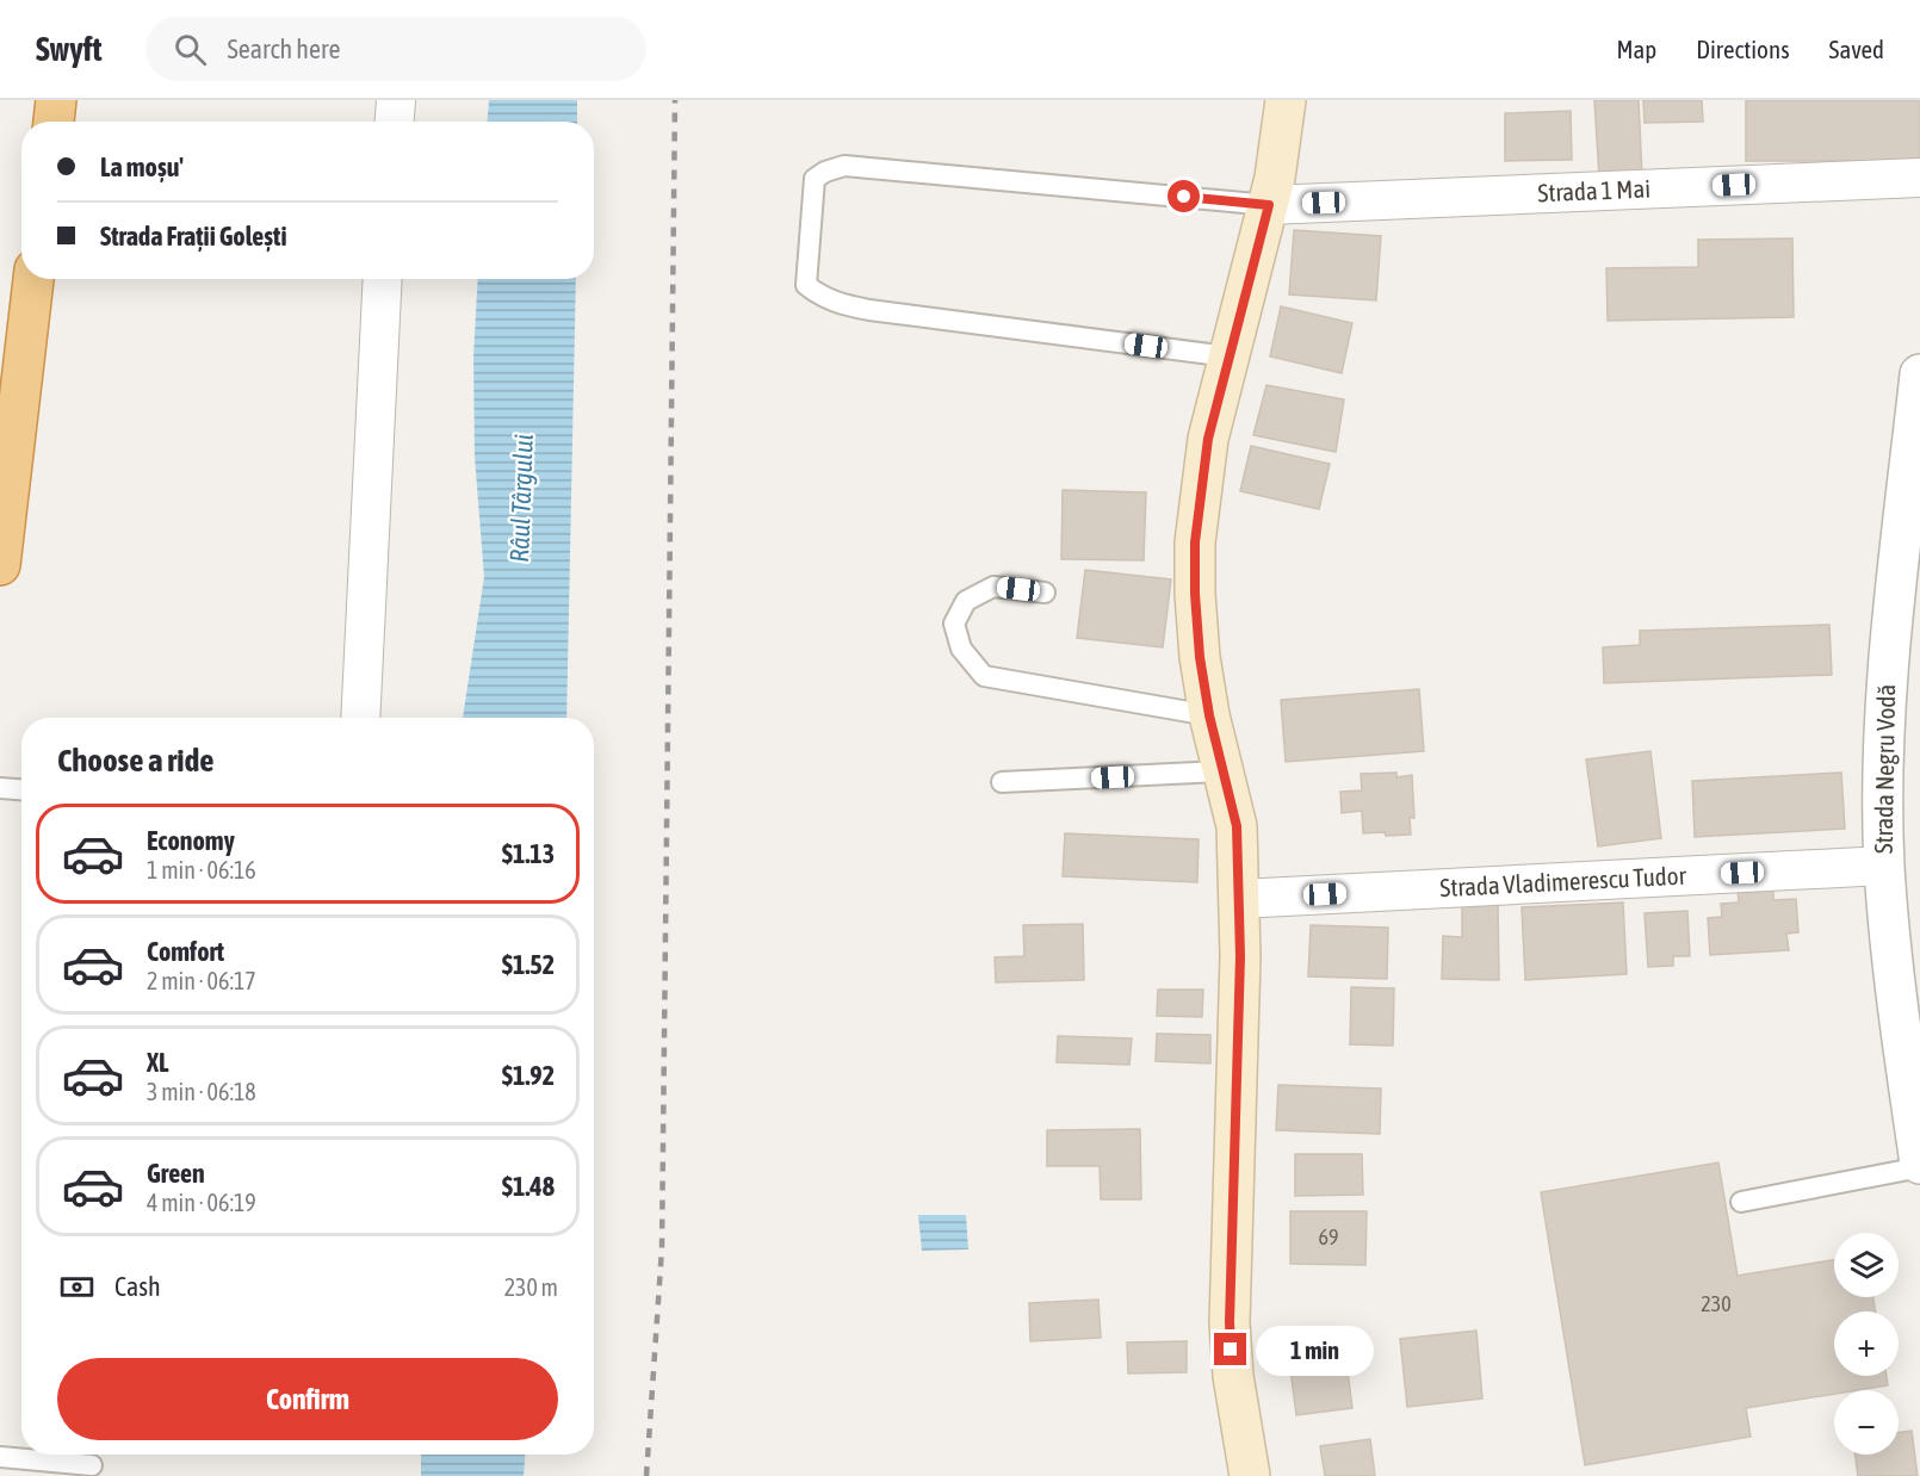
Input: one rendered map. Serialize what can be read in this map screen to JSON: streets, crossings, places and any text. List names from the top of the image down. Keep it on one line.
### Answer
{"streets":{"street":["Strada 1 Mai","Strada Negru Vodă","Strada Vladimerescu Tudor"]},"crossings":[["Strada Negru Vodă","Strada Vladimerescu Tudor"]],"water":["Râul Târgului"],"house_numbers":["69","230"],"page":{"header":"Swyft","search":"Search here","nav":["Map","Directions","Saved"],"banner":["La moșu'","Strada Frații Golești"],"heading":"Choose a ride","list":[{"name":"Economy","note":"1 min · 06:16","value":"$1.13"},{"name":"Comfort","note":"2 min · 06:17","value":"$1.52"},{"name":"XL","note":"3 min · 06:18","value":"$1.92"},{"name":"Green","note":"4 min · 06:19","value":"$1.48"}],"map_buttons":["+","−"],"pay":["Cash","230 m"],"bubble":"1 min","buttons":"Confirm"}}
